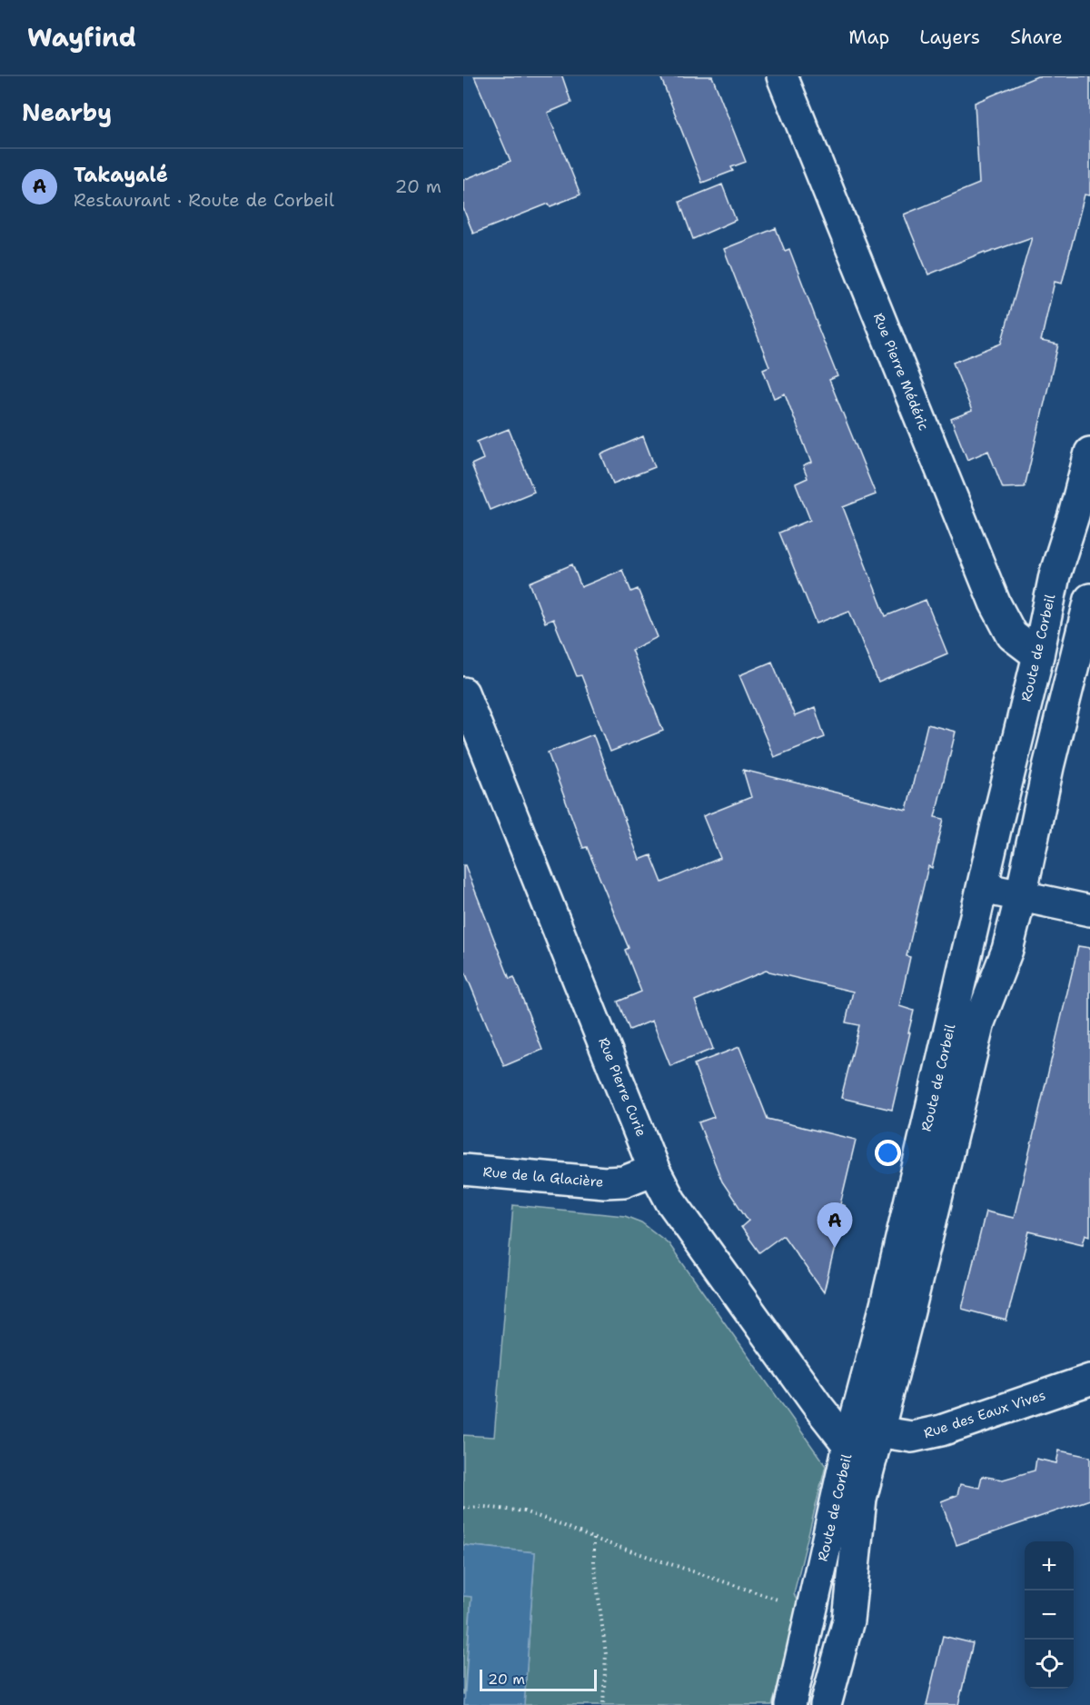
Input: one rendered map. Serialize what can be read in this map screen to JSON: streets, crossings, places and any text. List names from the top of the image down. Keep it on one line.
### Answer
{"streets":{"main road":["Rue Pierre Médéric","Route de Corbeil","Rue Pierre Curie","Rue de la Glacière","Rue des Eaux Vives"]},"crossings":[["Rue Pierre Médéric","Route de Corbeil"],["Route de Corbeil","Rue Pierre Curie"],["Route de Corbeil","Rue des Eaux Vives"],["Rue Pierre Curie","Rue de la Glacière"]],"scale_bar":"20 m","page":{"header":"Wayfind","nav":["Map","Layers","Share"],"heading":"Nearby","list":[{"mark":"A","name":"Takayalé","note":"Restaurant · Route de Corbeil","value":"20 m"}],"pins":"A","map_buttons":["+","−"],"scale":"20 m"}}
